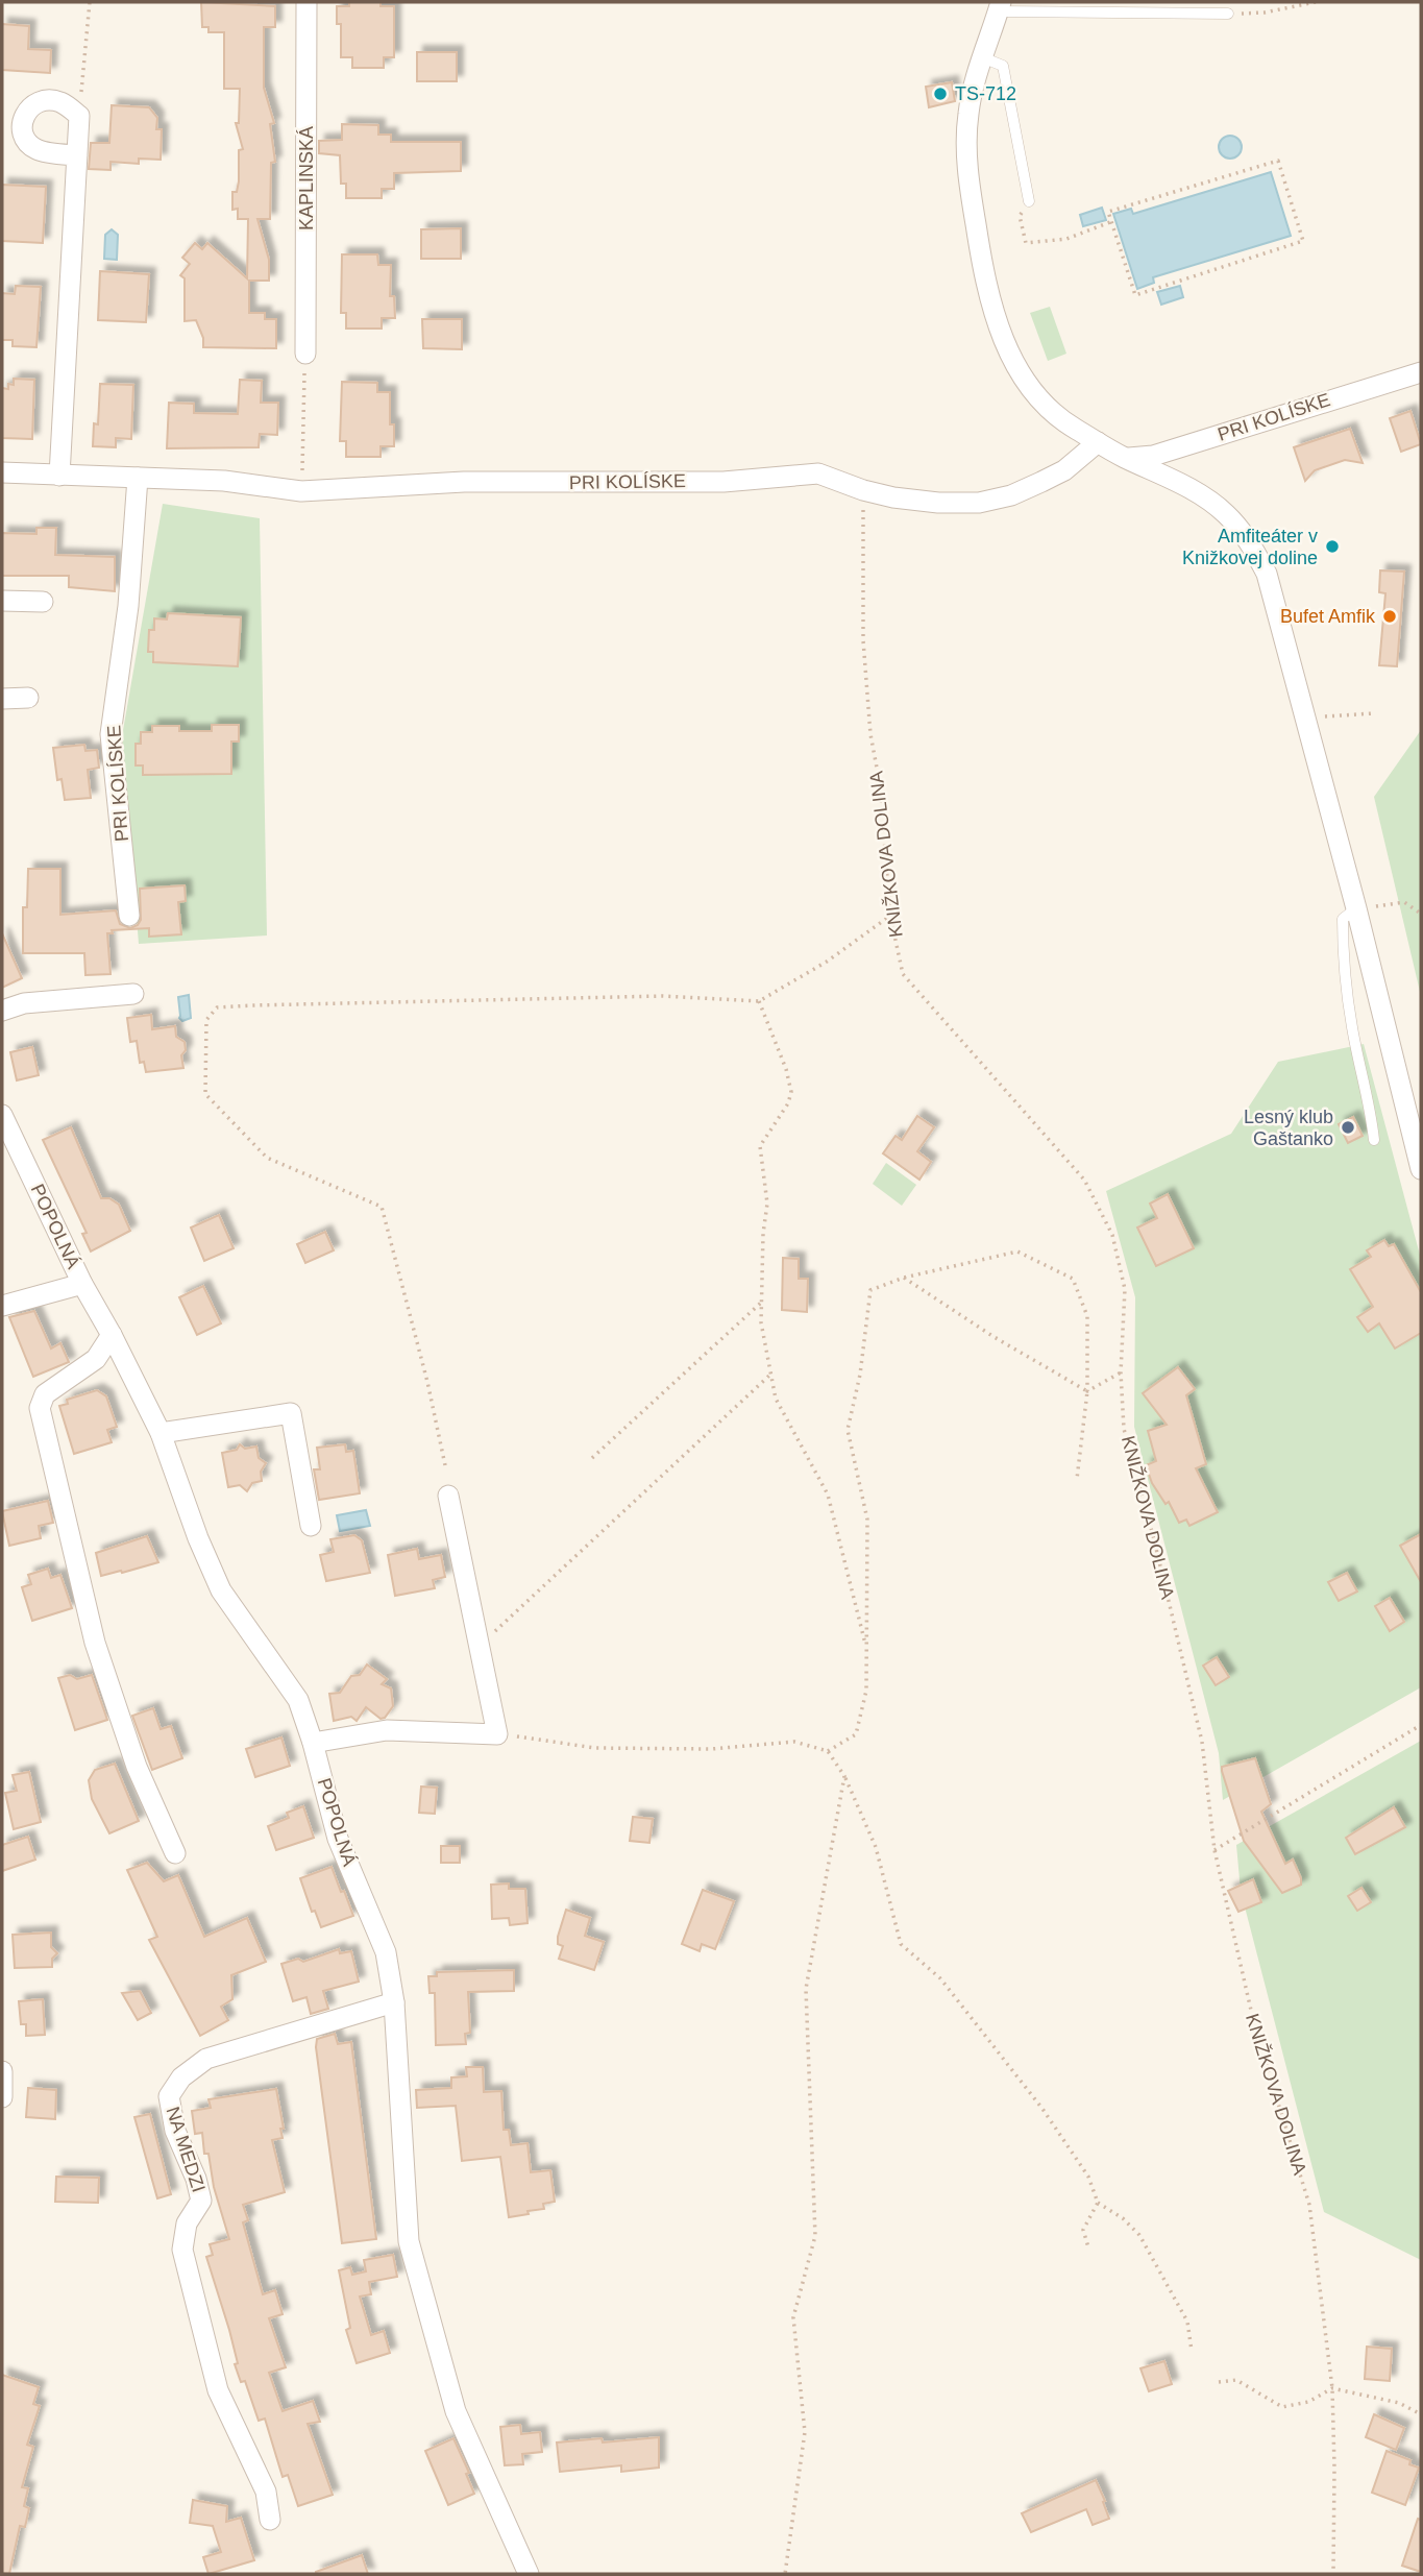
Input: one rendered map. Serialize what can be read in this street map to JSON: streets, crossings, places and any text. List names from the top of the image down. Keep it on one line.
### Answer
{"streets":{"street":["KAPLINSKÁ","PRI KOLÍSKE","POPOLNÁ","NA MEDZI"],"path":["KNIŽKOVA DOLINA"]},"crossings":[["PRI KOLÍSKE","KNIŽKOVA DOLINA"],["POPOLNÁ","NA MEDZI"]],"places":["TS-712","Amfiteáter v Knižkovej doline","Bufet Amfik","Lesný klub Gaštanko"]}
